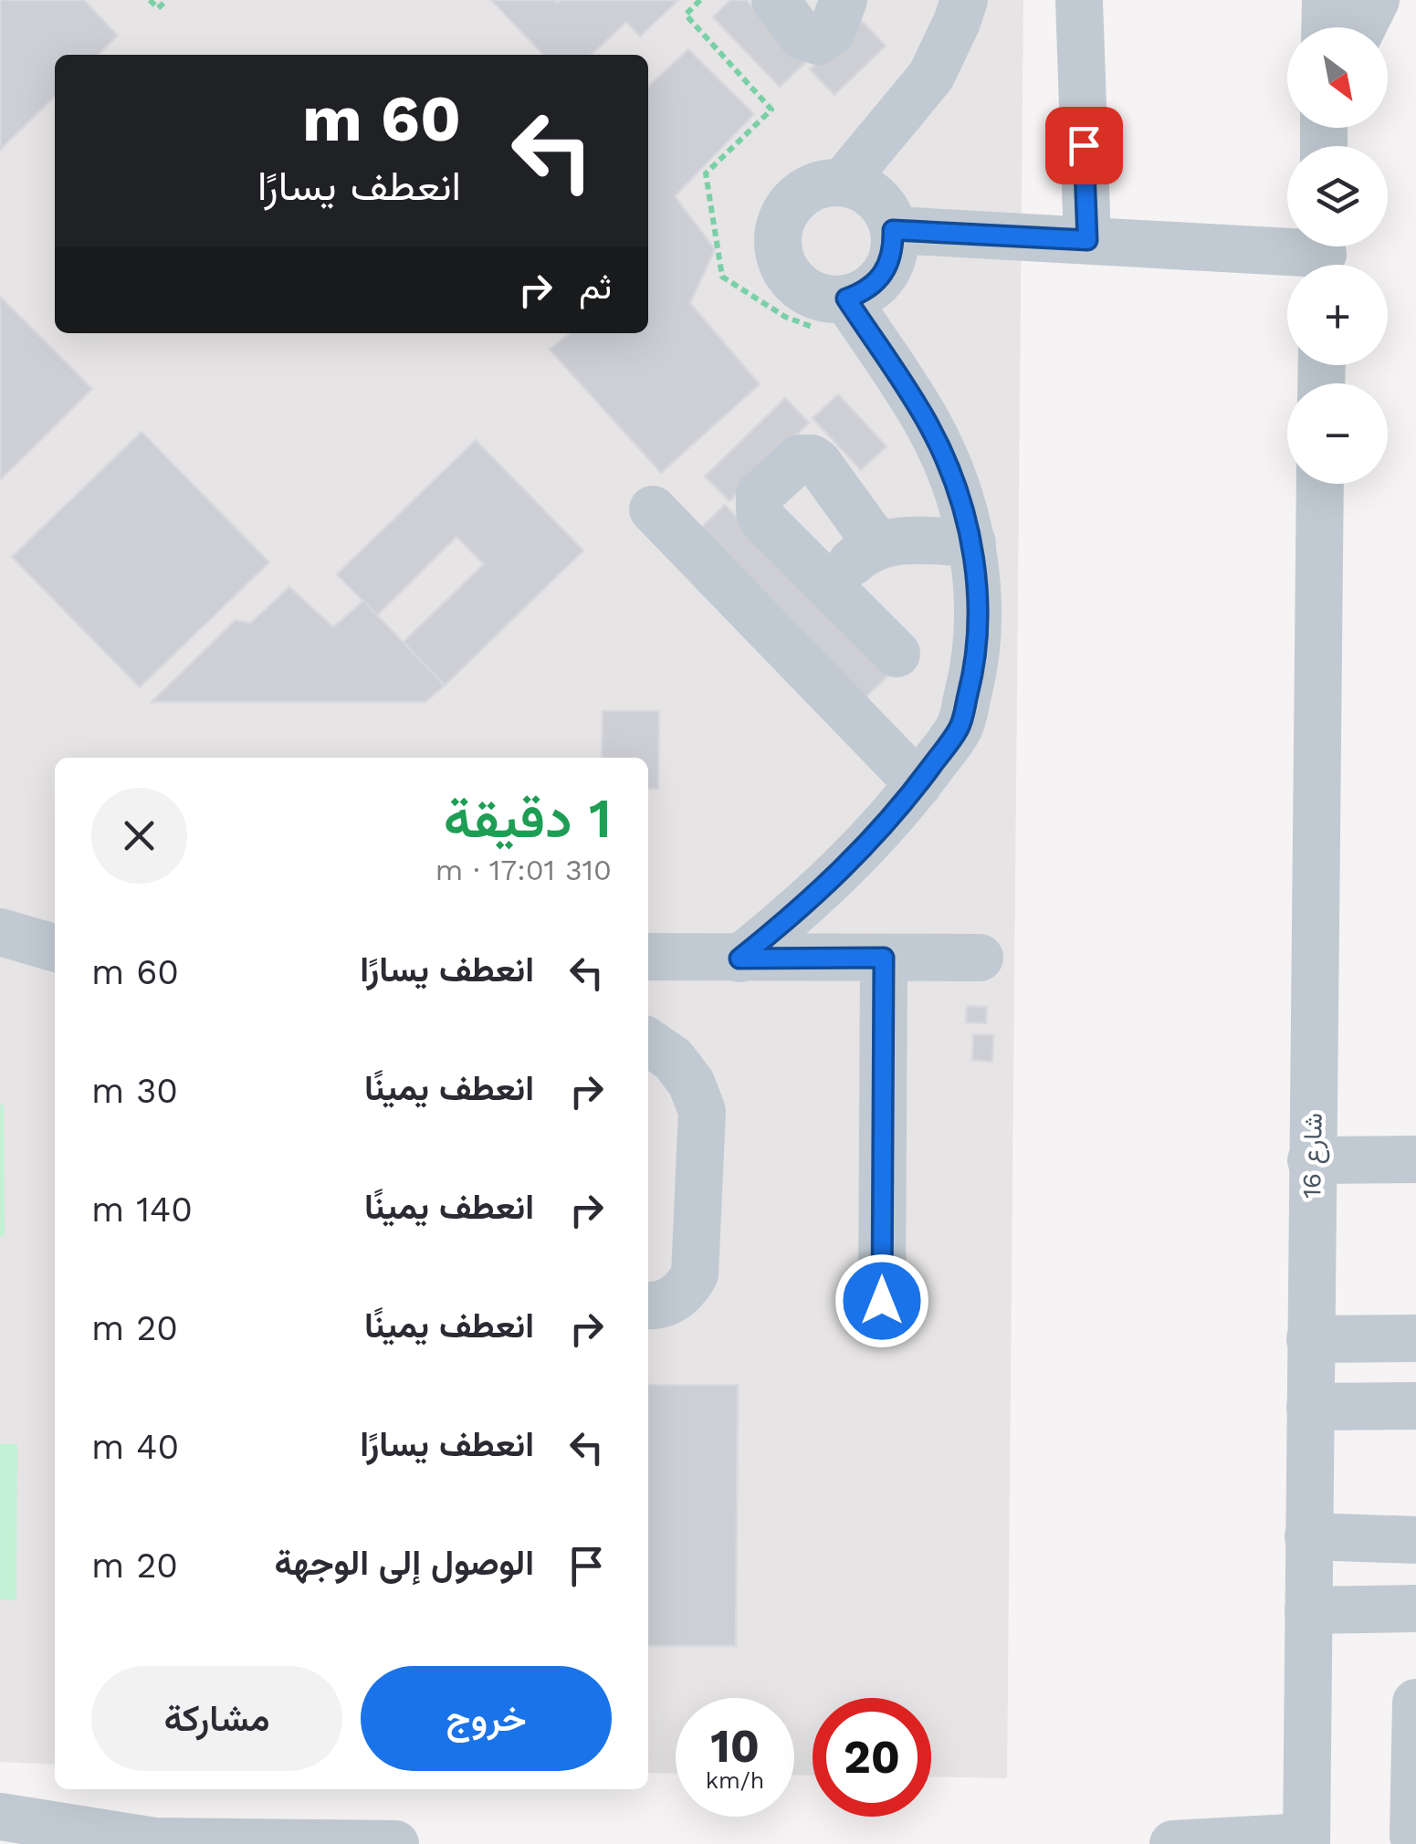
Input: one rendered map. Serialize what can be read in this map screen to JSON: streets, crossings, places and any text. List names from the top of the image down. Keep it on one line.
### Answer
{"streets":{"street":["شارع 16"]},"north":"bottom right","page":{"map_buttons":["+","−"],"turn":["60 m","انعطف يسارًا"],"then":"ثم","heading":["1 دقيقة","310 m · 17:01"],"list":[{"name":"انعطف يسارًا","value":"60 m"},{"name":"انعطف يمينًا","value":"30 m"},{"name":"انعطف يمينًا","value":"140 m"},{"name":"انعطف يمينًا","value":"20 m"},{"name":"انعطف يسارًا","value":"40 m"},{"name":"الوصول إلى الوجهة","value":"20 m"}],"buttons":["خروج","مشاركة"],"speed":"10 km/h","limit":"20"}}
